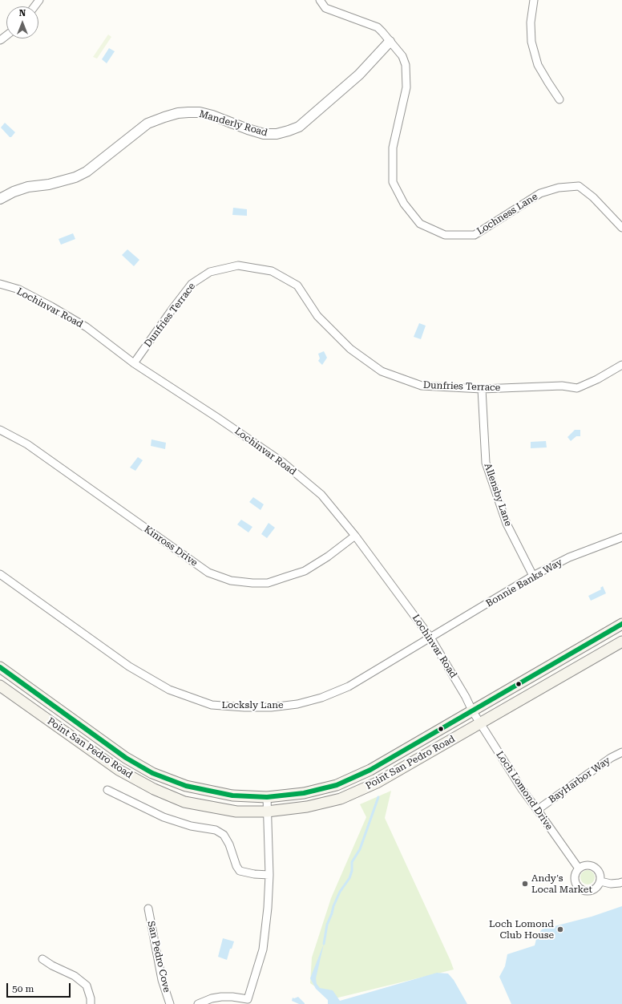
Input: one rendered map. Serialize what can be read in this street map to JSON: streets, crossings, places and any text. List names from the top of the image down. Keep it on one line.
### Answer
{"streets":{"main road":["Point San Pedro Road"],"street":["Manderly Road","Lochness Lane","Lochinvar Road","Dunfries Terrace","Allensby Lane","Kinross Drive","Bonnie Banks Way","Locksly Lane","BayHarbor Way","Loch Lomond Drive","San Pedro Cove"]},"crossings":[["Manderly Road","Lochness Lane"],["Lochinvar Road","Dunfries Terrace"],["Lochinvar Road","Kinross Drive"],["Lochinvar Road","Bonnie Banks Way"],["Lochinvar Road","Locksly Lane"],["Lochinvar Road","Point San Pedro Road"],["Lochinvar Road","Loch Lomond Drive"],["Dunfries Terrace","Allensby Lane"],["Allensby Lane","Bonnie Banks Way"],["Bonnie Banks Way","Locksly Lane"],["Point San Pedro Road","Loch Lomond Drive"],["BayHarbor Way","Loch Lomond Drive"]],"places":["Andy's Local Market","Loch Lomond Club House"],"scale_bar":"50 m","north":"top"}
